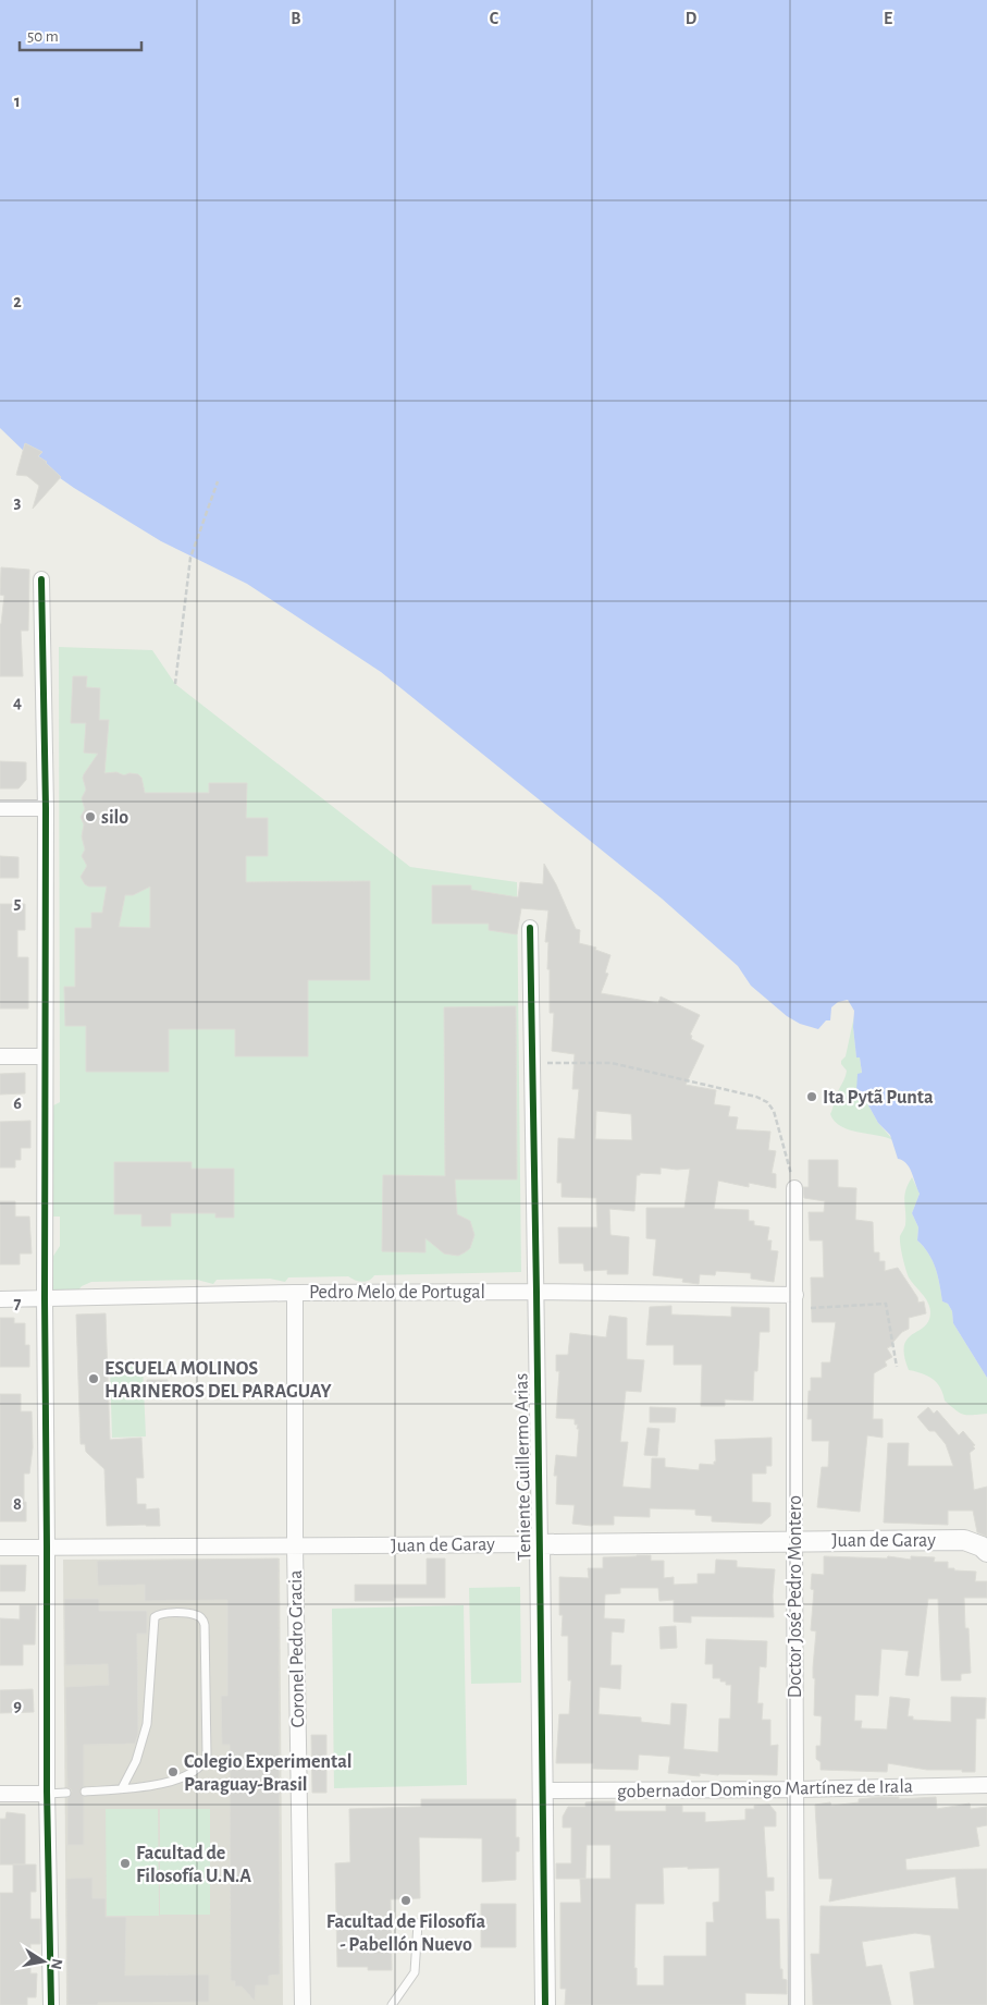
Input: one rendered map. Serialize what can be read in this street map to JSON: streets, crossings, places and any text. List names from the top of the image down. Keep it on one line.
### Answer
{"streets":{"street":["Pedro Melo de Portugal","Teniente Guillermo Arias","Juan de Garay","Doctor José Pedro Montero","Coronel Pedro Gracia","gobernador Domingo Martínez de Irala"]},"crossings":[["Pedro Melo de Portugal","Teniente Guillermo Arias"],["Pedro Melo de Portugal","Doctor José Pedro Montero"],["Pedro Melo de Portugal","Coronel Pedro Gracia"],["Teniente Guillermo Arias","Juan de Garay"],["Teniente Guillermo Arias","gobernador Domingo Martínez de Irala"],["Juan de Garay","Doctor José Pedro Montero"],["Juan de Garay","Coronel Pedro Gracia"],["Doctor José Pedro Montero","gobernador Domingo Martínez de Irala"]],"places":["silo","Ita Pytã Punta","ESCUELA MOLINOS HARINEROS DEL PARAGUAY","Colegio Experimental Paraguay-Brasil","Facultad de Filosofía U.N.A","Facultad de Filosofía - Pabellón Nuevo"],"scale_bar":"50 m","north":"right","grid":{"columns":["B","C","D","E"],"rows":["1","2","3","4","5","6","7","8","9"]}}
